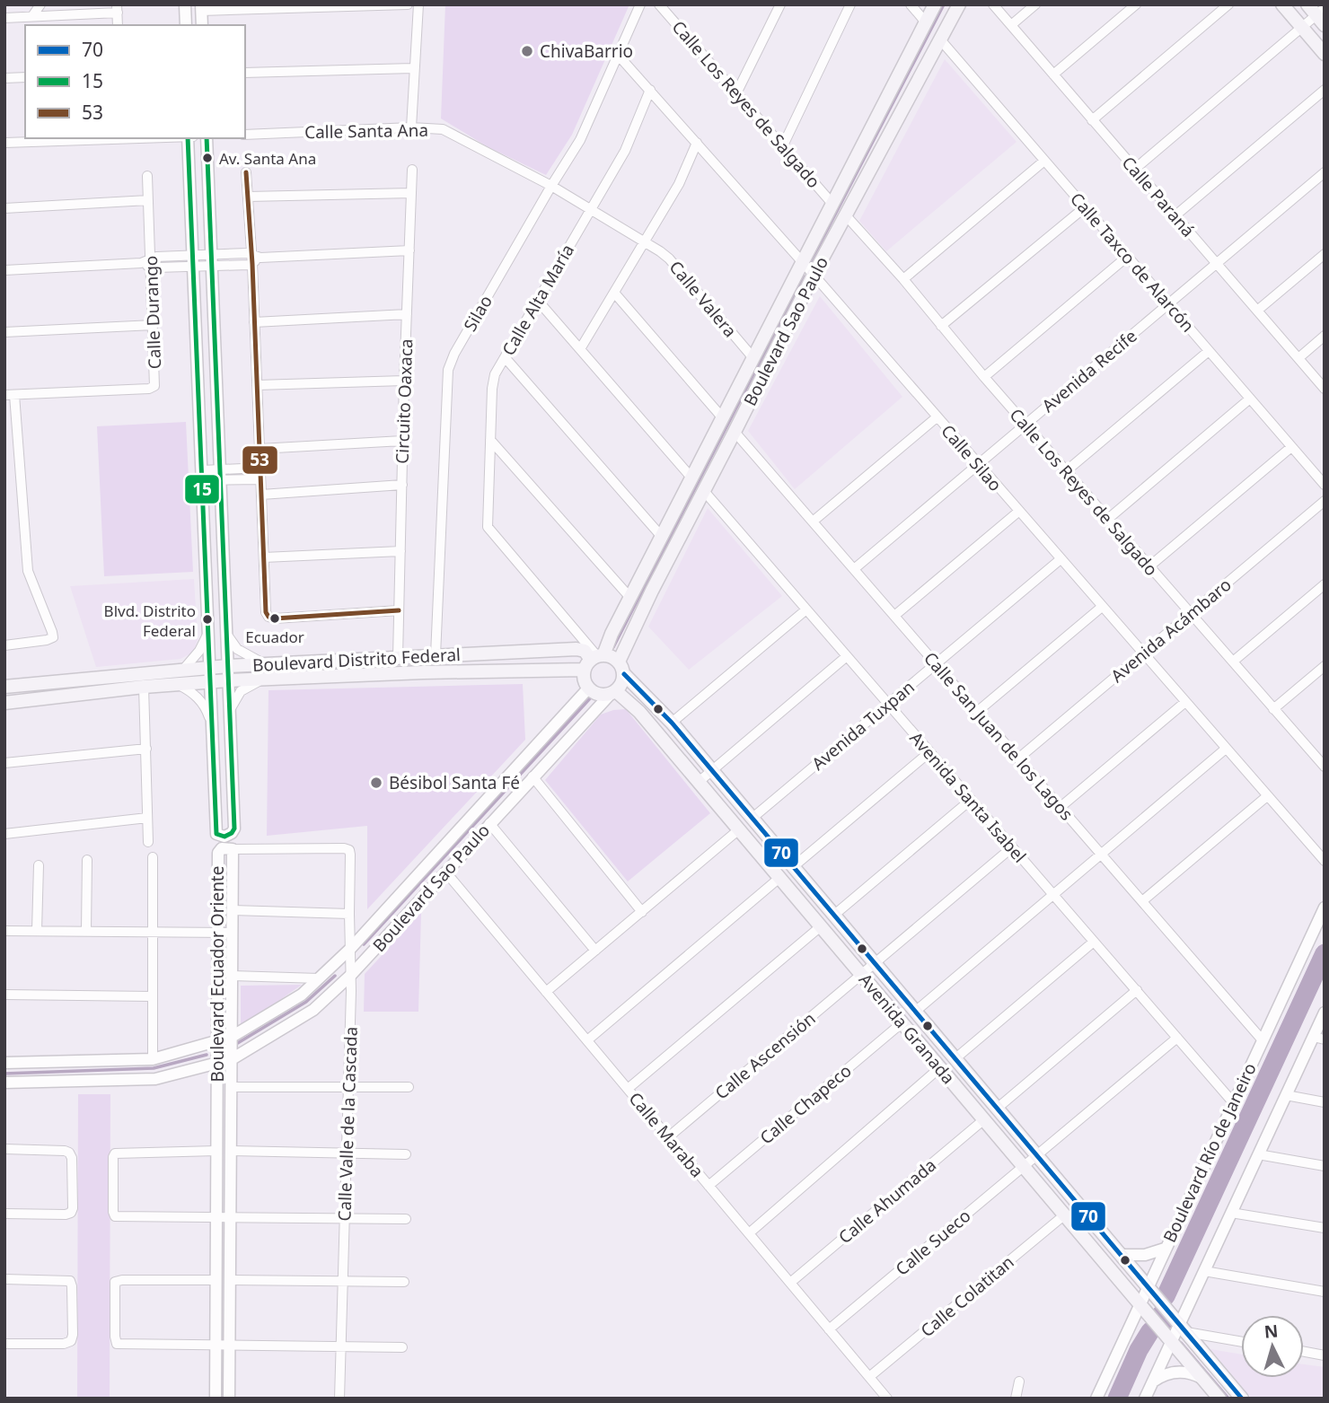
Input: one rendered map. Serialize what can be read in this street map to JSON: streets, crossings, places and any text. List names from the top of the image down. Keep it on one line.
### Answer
{"streets":{"main road":["Boulevard Sao Paulo","Boulevard Distrito Federal","Avenida Granada"],"street":["Calle Los Reyes de Salgado","Calle Santa Ana","Calle Paraná","Calle Taxco de Alarcón","Calle Valera","Calle Alta María","Calle Durango","Silao","Avenida Recife","Circuito Oaxaca","Calle Silao","Avenida Acámbaro","Avenida Tuxpan","Calle San Juan de los Lagos","Avenida Santa Isabel","Boulevard Ecuador Oriente","Calle Ascensión","Calle Chapeco","Calle Valle de la Cascada","Calle Maraba","Boulevard Río de Janeiro","Calle Ahumada","Calle Sueco","Calle Colatitan"]},"crossings":[["Calle Los Reyes de Salgado","Boulevard Sao Paulo"],["Calle Los Reyes de Salgado","Avenida Recife"],["Calle Los Reyes de Salgado","Avenida Acámbaro"],["Calle Santa Ana","Calle Valera"],["Calle Santa Ana","Silao"],["Calle Paraná","Avenida Recife"],["Calle Taxco de Alarcón","Boulevard Sao Paulo"],["Calle Taxco de Alarcón","Avenida Recife"],["Calle Valera","Calle Alta María"],["Calle Valera","Silao"],["Calle Valera","Boulevard Sao Paulo"],["Calle Alta María","Boulevard Sao Paulo"],["Calle Alta María","Calle Silao"],["Calle Alta María","Boulevard Distrito Federal"],["Calle Alta María","Avenida Granada"],["Silao","Calle Silao"],["Silao","Boulevard Distrito Federal"],["Boulevard Sao Paulo","Calle Silao"],["Boulevard Sao Paulo","Boulevard Distrito Federal"],["Boulevard Sao Paulo","Calle San Juan de los Lagos"],["Boulevard Sao Paulo","Avenida Santa Isabel"],["Boulevard Sao Paulo","Boulevard Ecuador Oriente"],["Boulevard Sao Paulo","Avenida Granada"],["Boulevard Sao Paulo","Calle Valle de la Cascada"],["Boulevard Sao Paulo","Calle Maraba"],["Avenida Recife","Calle Silao"],["Avenida Recife","Calle San Juan de los Lagos"],["Circuito Oaxaca","Boulevard Distrito Federal"],["Calle Silao","Avenida Acámbaro"],["Calle Silao","Avenida Tuxpan"],["Avenida Acámbaro","Calle San Juan de los Lagos"],["Boulevard Distrito Federal","Avenida Granada"],["Avenida Tuxpan","Calle San Juan de los Lagos"],["Avenida Tuxpan","Avenida Santa Isabel"],["Avenida Tuxpan","Avenida Granada"],["Calle San Juan de los Lagos","Boulevard Río de Janeiro"],["Avenida Santa Isabel","Calle Ascensión"],["Avenida Santa Isabel","Boulevard Río de Janeiro"],["Avenida Santa Isabel","Calle Sueco"],["Boulevard Ecuador Oriente","Calle Valle de la Cascada"],["Avenida Granada","Calle Ascensión"],["Avenida Granada","Calle Chapeco"],["Avenida Granada","Boulevard Río de Janeiro"],["Avenida Granada","Calle Ahumada"],["Avenida Granada","Calle Sueco"],["Avenida Granada","Calle Colatitan"],["Calle Ascensión","Calle Maraba"],["Calle Chapeco","Calle Maraba"],["Calle Maraba","Calle Ahumada"],["Calle Maraba","Calle Sueco"],["Calle Maraba","Calle Colatitan"]],"places":["ChivaBarrio","Av. Santa Ana","Ecuador","Blvd. Distrito Federal","Bésibol Santa Fé"],"lines":["transit line 15","transit line 53","transit line 70"],"legend":["70","15","53"],"north":"top"}
